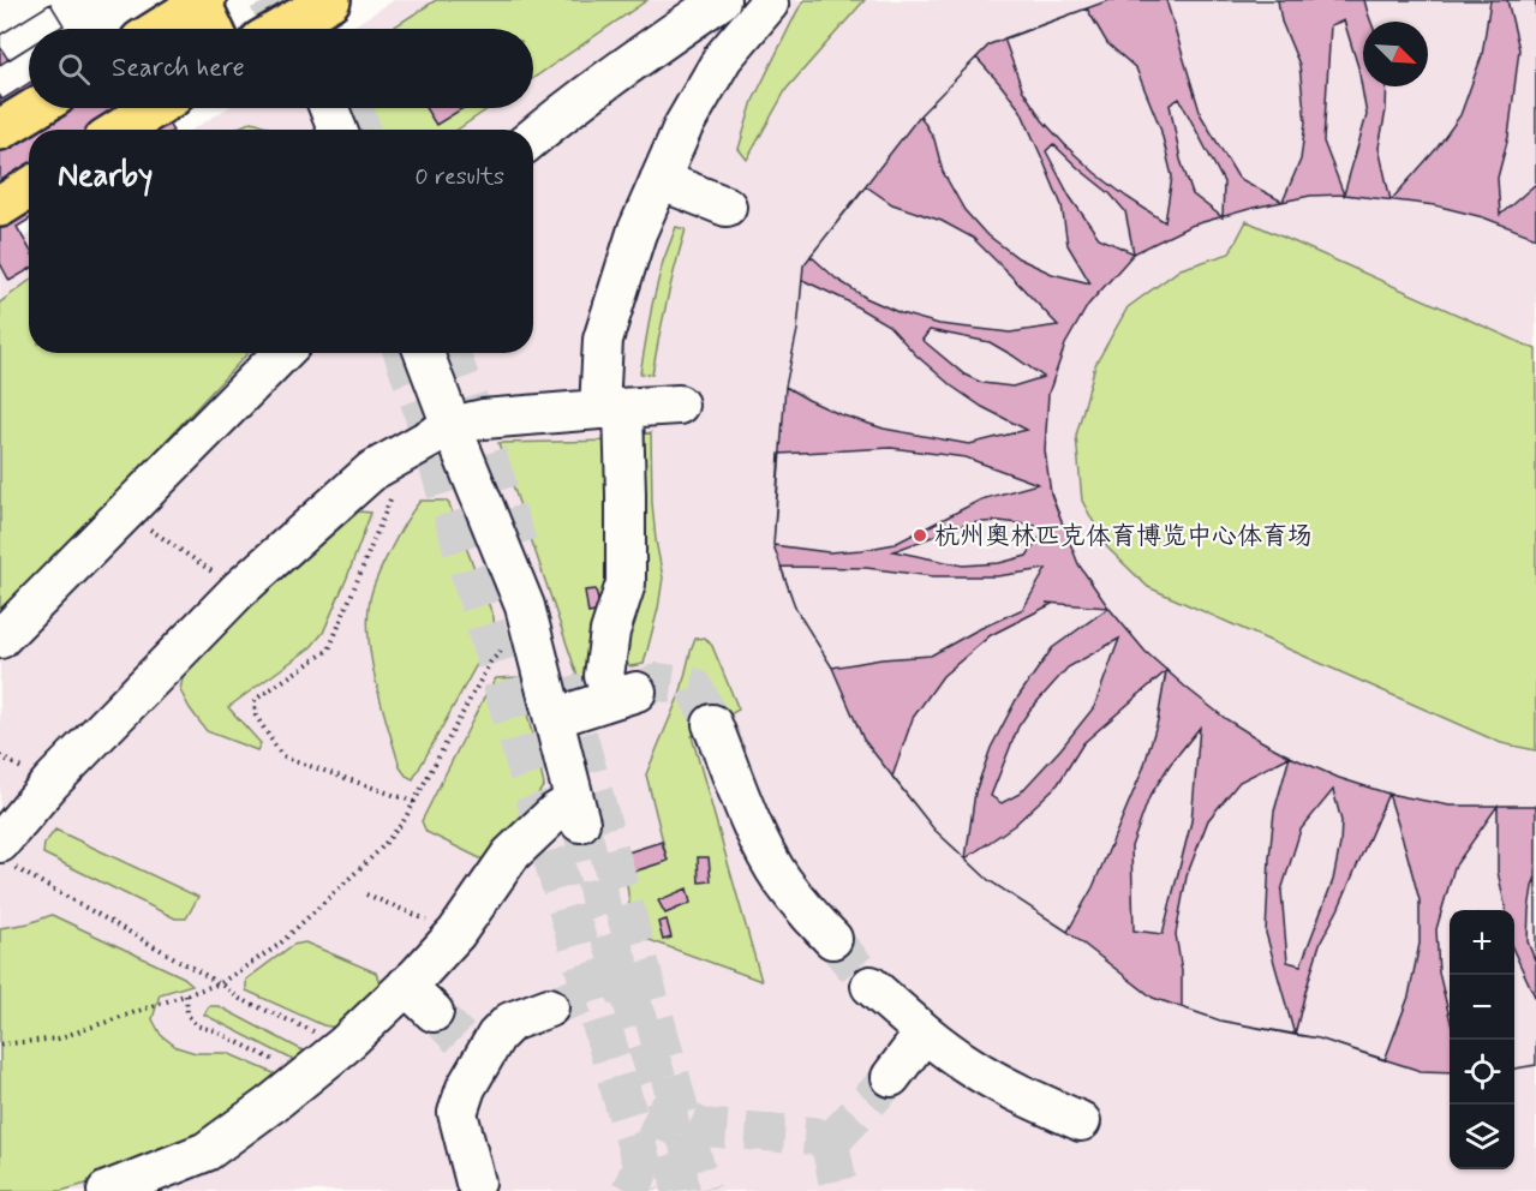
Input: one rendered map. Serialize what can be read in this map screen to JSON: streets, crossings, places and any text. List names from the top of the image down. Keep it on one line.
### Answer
{"places":["杭州奥林匹克体育博览中心体育场"],"north":"bottom right","page":{"search":"Search here","heading":["Nearby","0 results"],"map_buttons":["+","−"]}}
